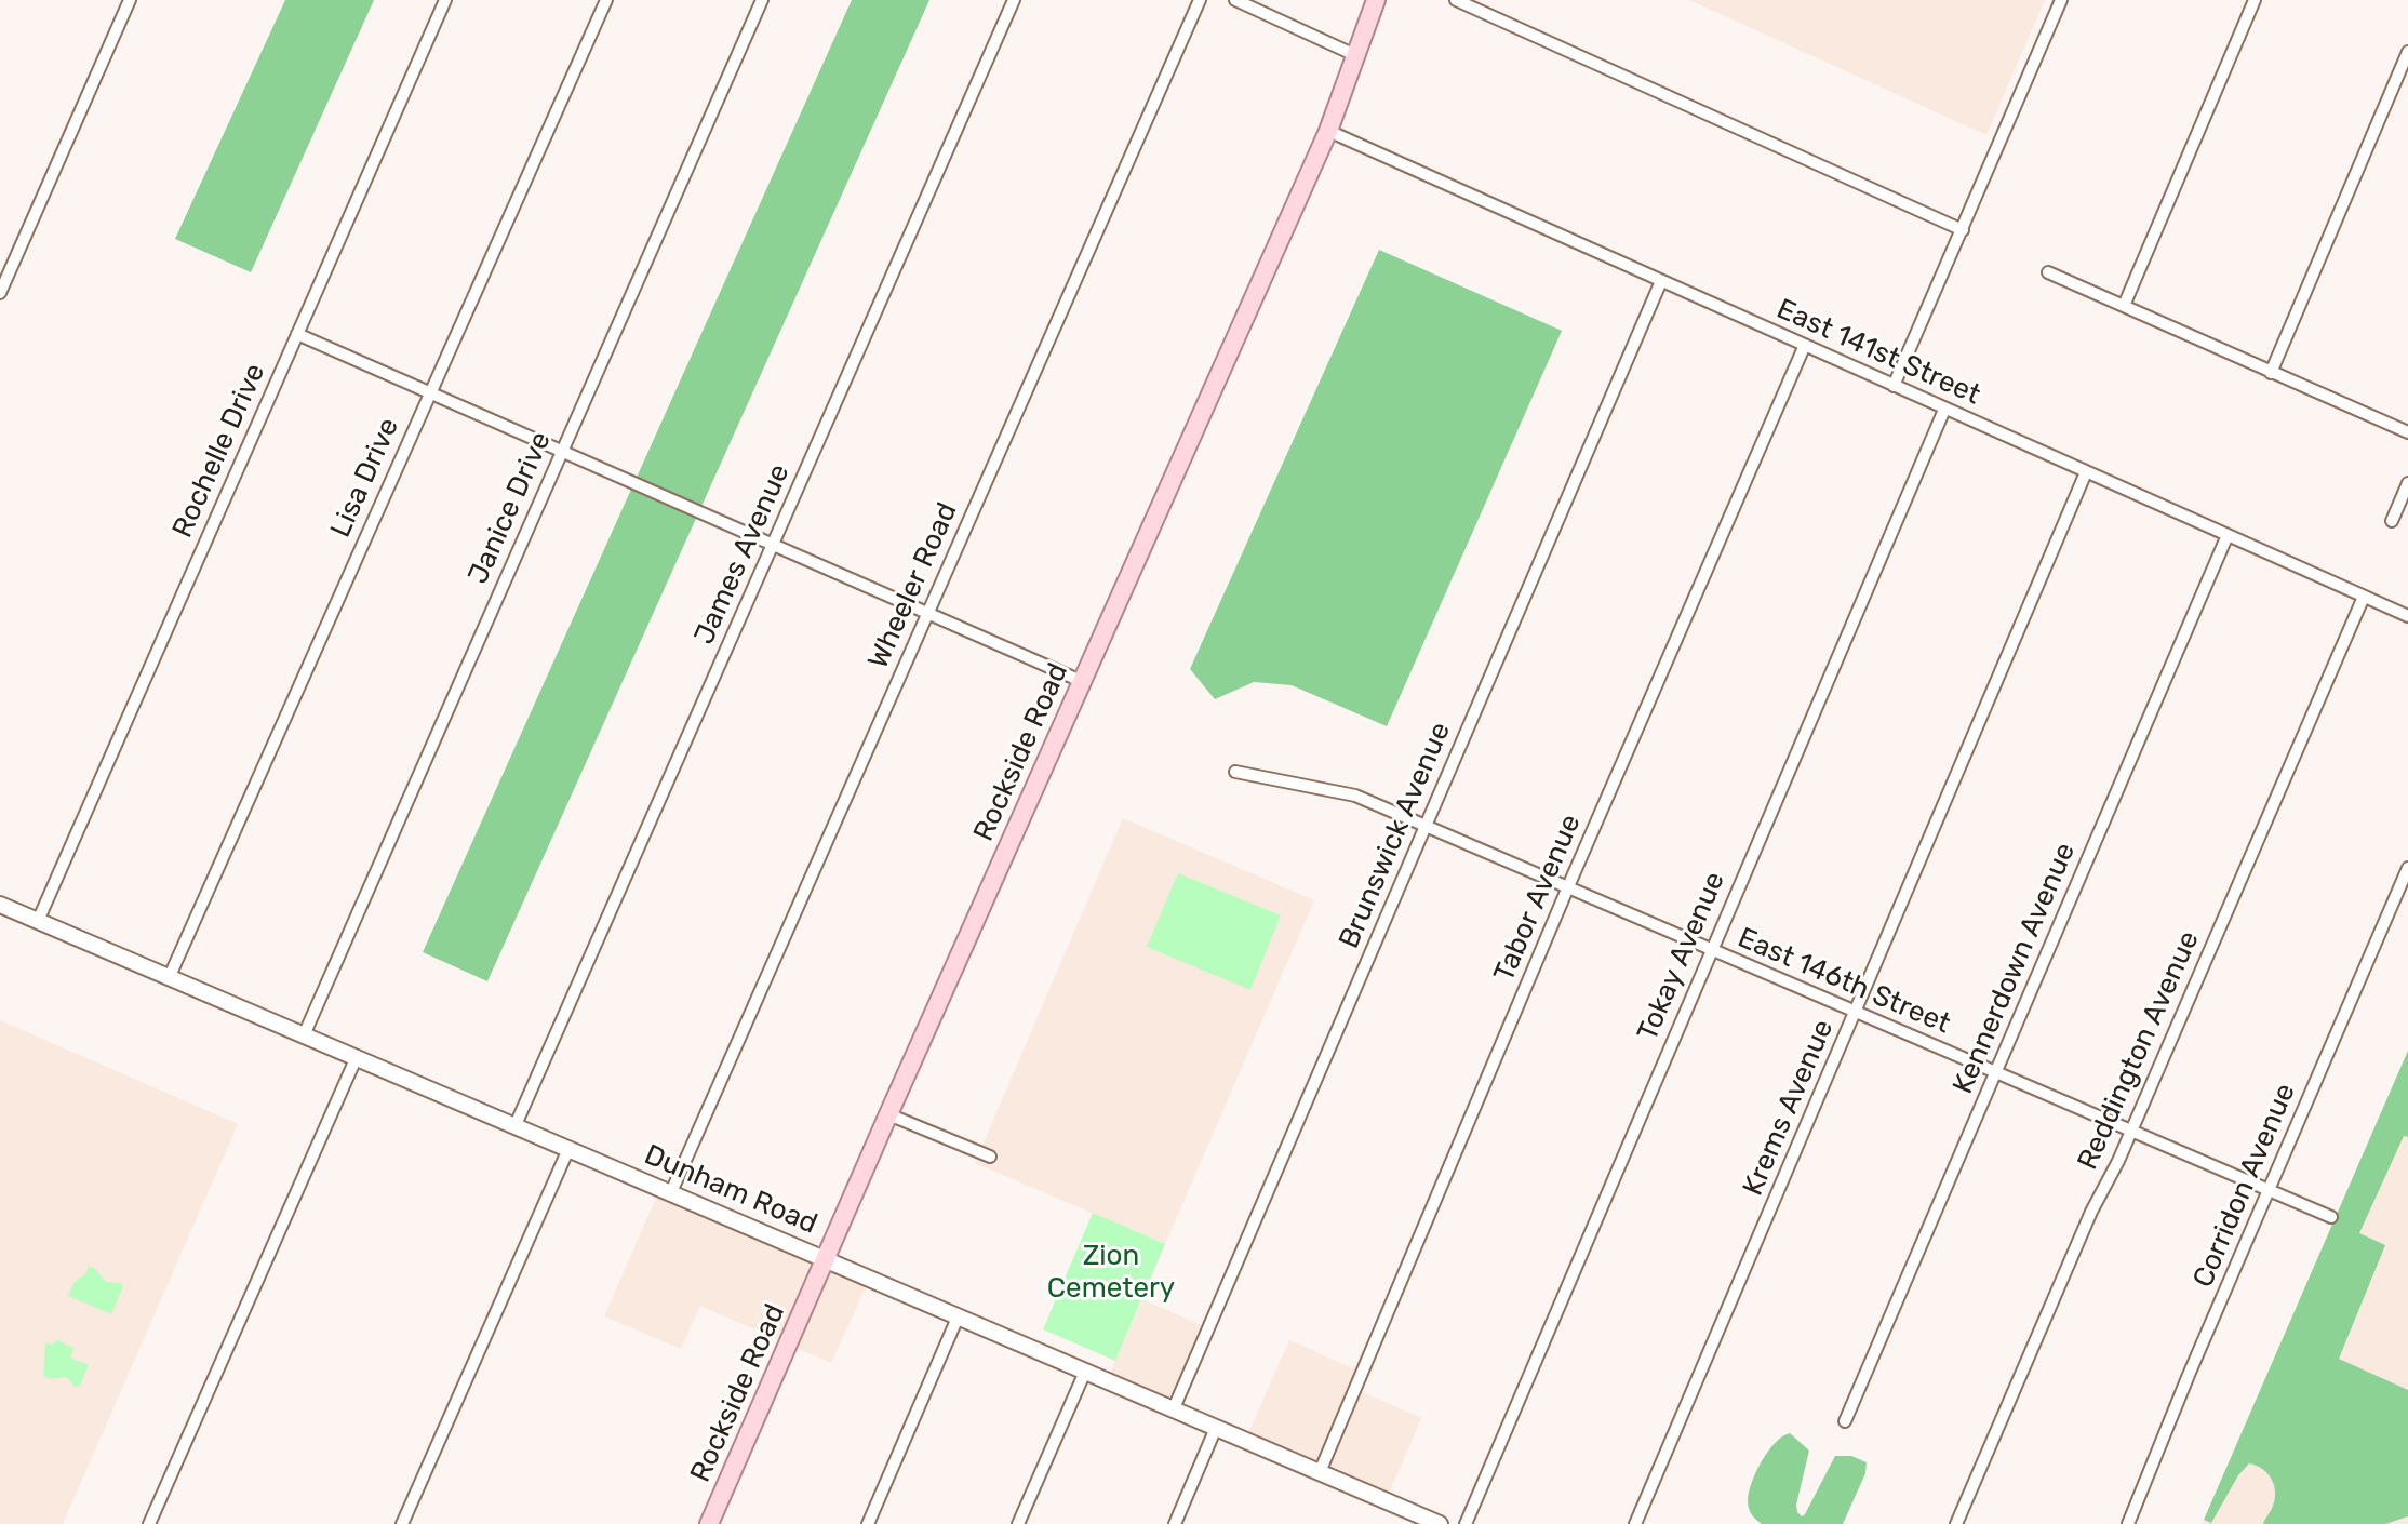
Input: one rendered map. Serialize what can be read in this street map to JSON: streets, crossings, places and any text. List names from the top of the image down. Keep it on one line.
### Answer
{"streets":{"main road":["Rockside Road"],"street":["East 141st Street","Rochelle Drive","Lisa Drive","Janice Drive","James Avenue","Wheeler Road","Brunswick Avenue","Tabor Avenue","Tokay Avenue","Kennerdown Avenue","East 146th Street","Reddington Avenue","Krems Avenue","Corridon Avenue","Dunham Road"]},"crossings":[["East 141st Street","Rockside Road"],["East 141st Street","Brunswick Avenue"],["East 141st Street","Tabor Avenue"],["East 141st Street","Tokay Avenue"],["East 141st Street","Kennerdown Avenue"],["East 141st Street","Reddington Avenue"],["East 141st Street","Krems Avenue"],["Rochelle Drive","Dunham Road"],["Lisa Drive","Dunham Road"],["Janice Drive","Dunham Road"],["James Avenue","Dunham Road"],["Wheeler Road","Dunham Road"],["Rockside Road","Dunham Road"],["Brunswick Avenue","East 146th Street"],["Brunswick Avenue","Dunham Road"],["Tabor Avenue","East 146th Street"],["Tabor Avenue","Dunham Road"],["Tokay Avenue","East 146th Street"],["Kennerdown Avenue","East 146th Street"],["East 146th Street","Reddington Avenue"],["East 146th Street","Krems Avenue"],["East 146th Street","Corridon Avenue"]],"parks":["Zion Cemetery"]}
